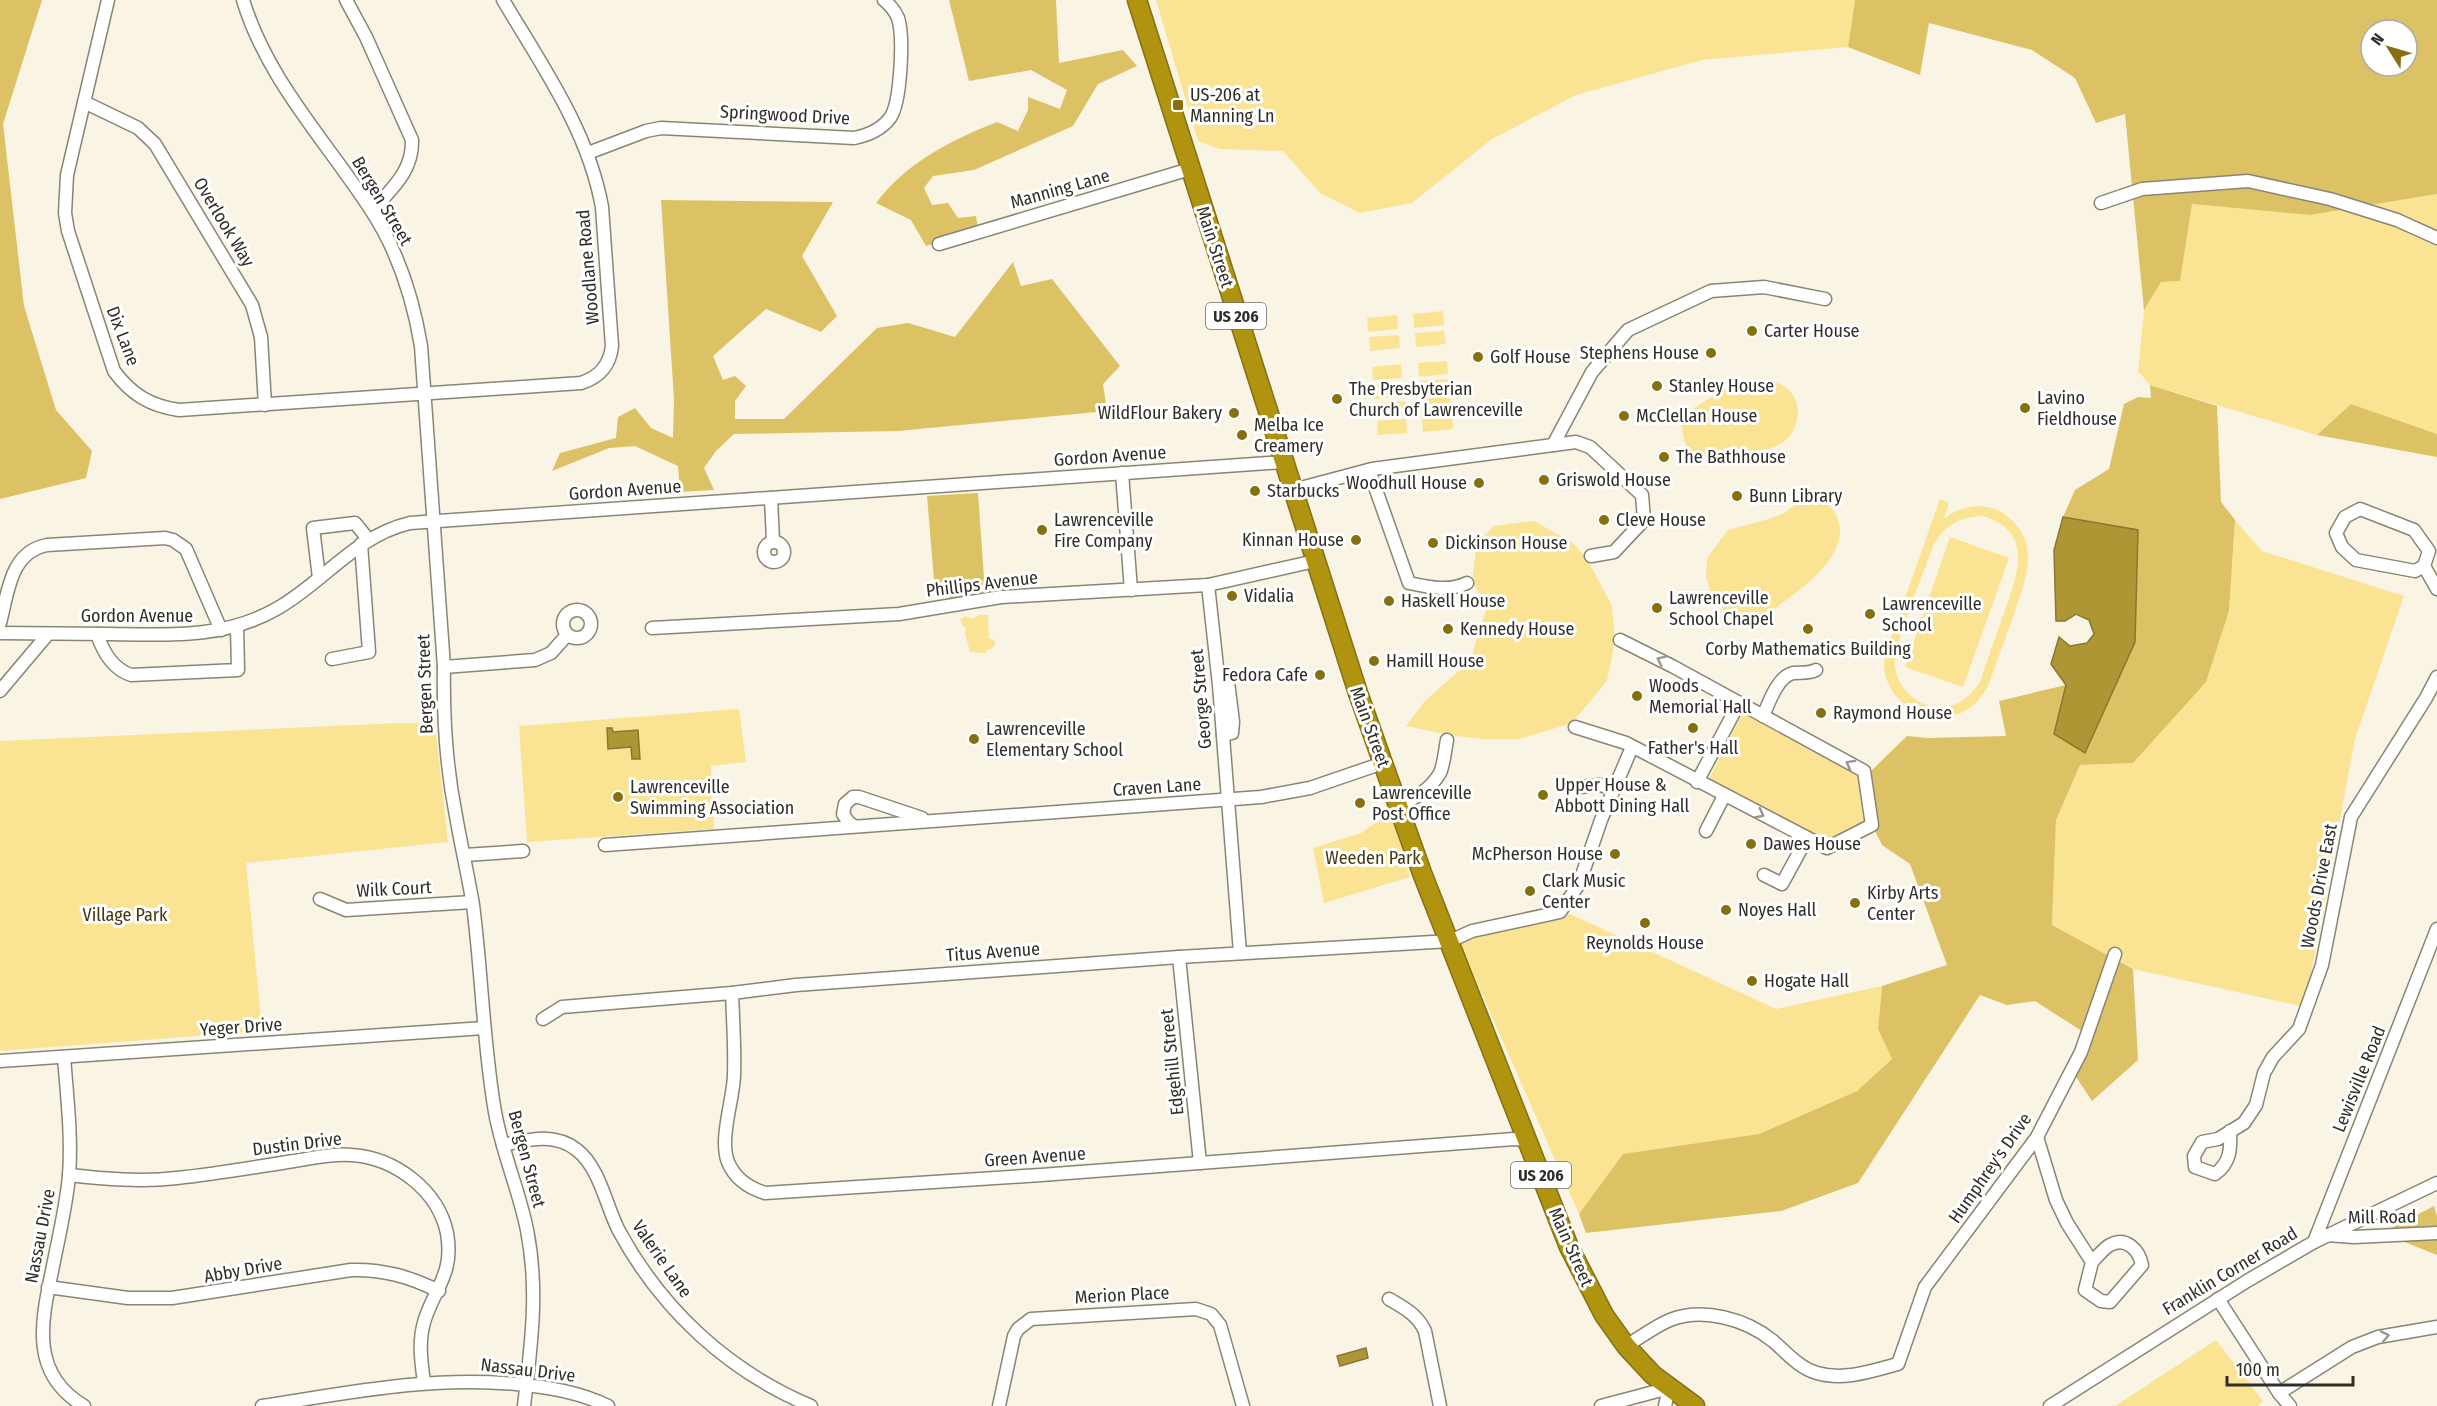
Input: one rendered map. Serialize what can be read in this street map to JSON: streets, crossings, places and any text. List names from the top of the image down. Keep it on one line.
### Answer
{"streets":{"highway":["Main Street","US 206"],"street":["Springwood Drive","Manning Lane","Bergen Street","Overlook Way","Woodlane Road","Dix Lane","Gordon Avenue","Phillips Avenue","George Street","Craven Lane","Woods Drive East","Wilk Court","Titus Avenue","Yeger Drive","Edgehill Street","Lewisville Road","Dustin Drive","Green Avenue","Humphrey's Drive","Mill Road","Nassau Drive","Valerie Lane","Abby Drive","Franklin Corner Road","Merion Place"]},"crossings":[["Springwood Drive","Woodlane Road"],["Manning Lane","Main Street"],["Bergen Street","Woodlane Road"],["Bergen Street","Dix Lane"],["Bergen Street","Gordon Avenue"],["Bergen Street","Wilk Court"],["Bergen Street","Yeger Drive"],["Bergen Street","Nassau Drive"],["Bergen Street","Valerie Lane"],["Overlook Way","Dix Lane"],["Main Street","Gordon Avenue"],["Main Street","Phillips Avenue"],["Main Street","Craven Lane"],["Main Street","Titus Avenue"],["Main Street","Green Avenue"],["Main Street","Humphrey's Drive"],["Woodlane Road","Dix Lane"],["Phillips Avenue","George Street"],["George Street","Craven Lane"],["George Street","Titus Avenue"],["Titus Avenue","Edgehill Street"],["Titus Avenue","Green Avenue"],["Yeger Drive","Nassau Drive"],["Edgehill Street","Green Avenue"],["Lewisville Road","Franklin Corner Road"],["Dustin Drive","Nassau Drive"],["Dustin Drive","Abby Drive"],["Mill Road","Franklin Corner Road"],["Nassau Drive","Abby Drive"]],"parks":["Weeden Park","Village Park"],"places":{"transit":["US-206 at Manning Ln"],"other":["Carter House","Stephens House","Golf House","Stanley House","The Presbyterian Church of Lawrenceville","Lavino Fieldhouse","WildFlour Bakery","McClellan House","Melba Ice Creamery","The Bathhouse","Griswold House","Woodhull House","Starbucks","Bunn Library","Cleve House","Lawrenceville Fire Company","Kinnan House","Dickinson House","Vidalia","Haskell House","Lawrenceville School Chapel","Lawrenceville School","Kennedy House","Corby Mathematics Building","Hamill House","Fedora Cafe","Woods Memorial Hall","Raymond House","Father's Hall","Lawrenceville Elementary School","Upper House & Abbott Dining Hall","Lawrenceville Swimming Association","Lawrenceville Post Office","Dawes House","McPherson House","Clark Music Center","Kirby Arts Center","Noyes Hall","Reynolds House","Hogate Hall"]},"scale_bar":"100 m","north":"top left"}
